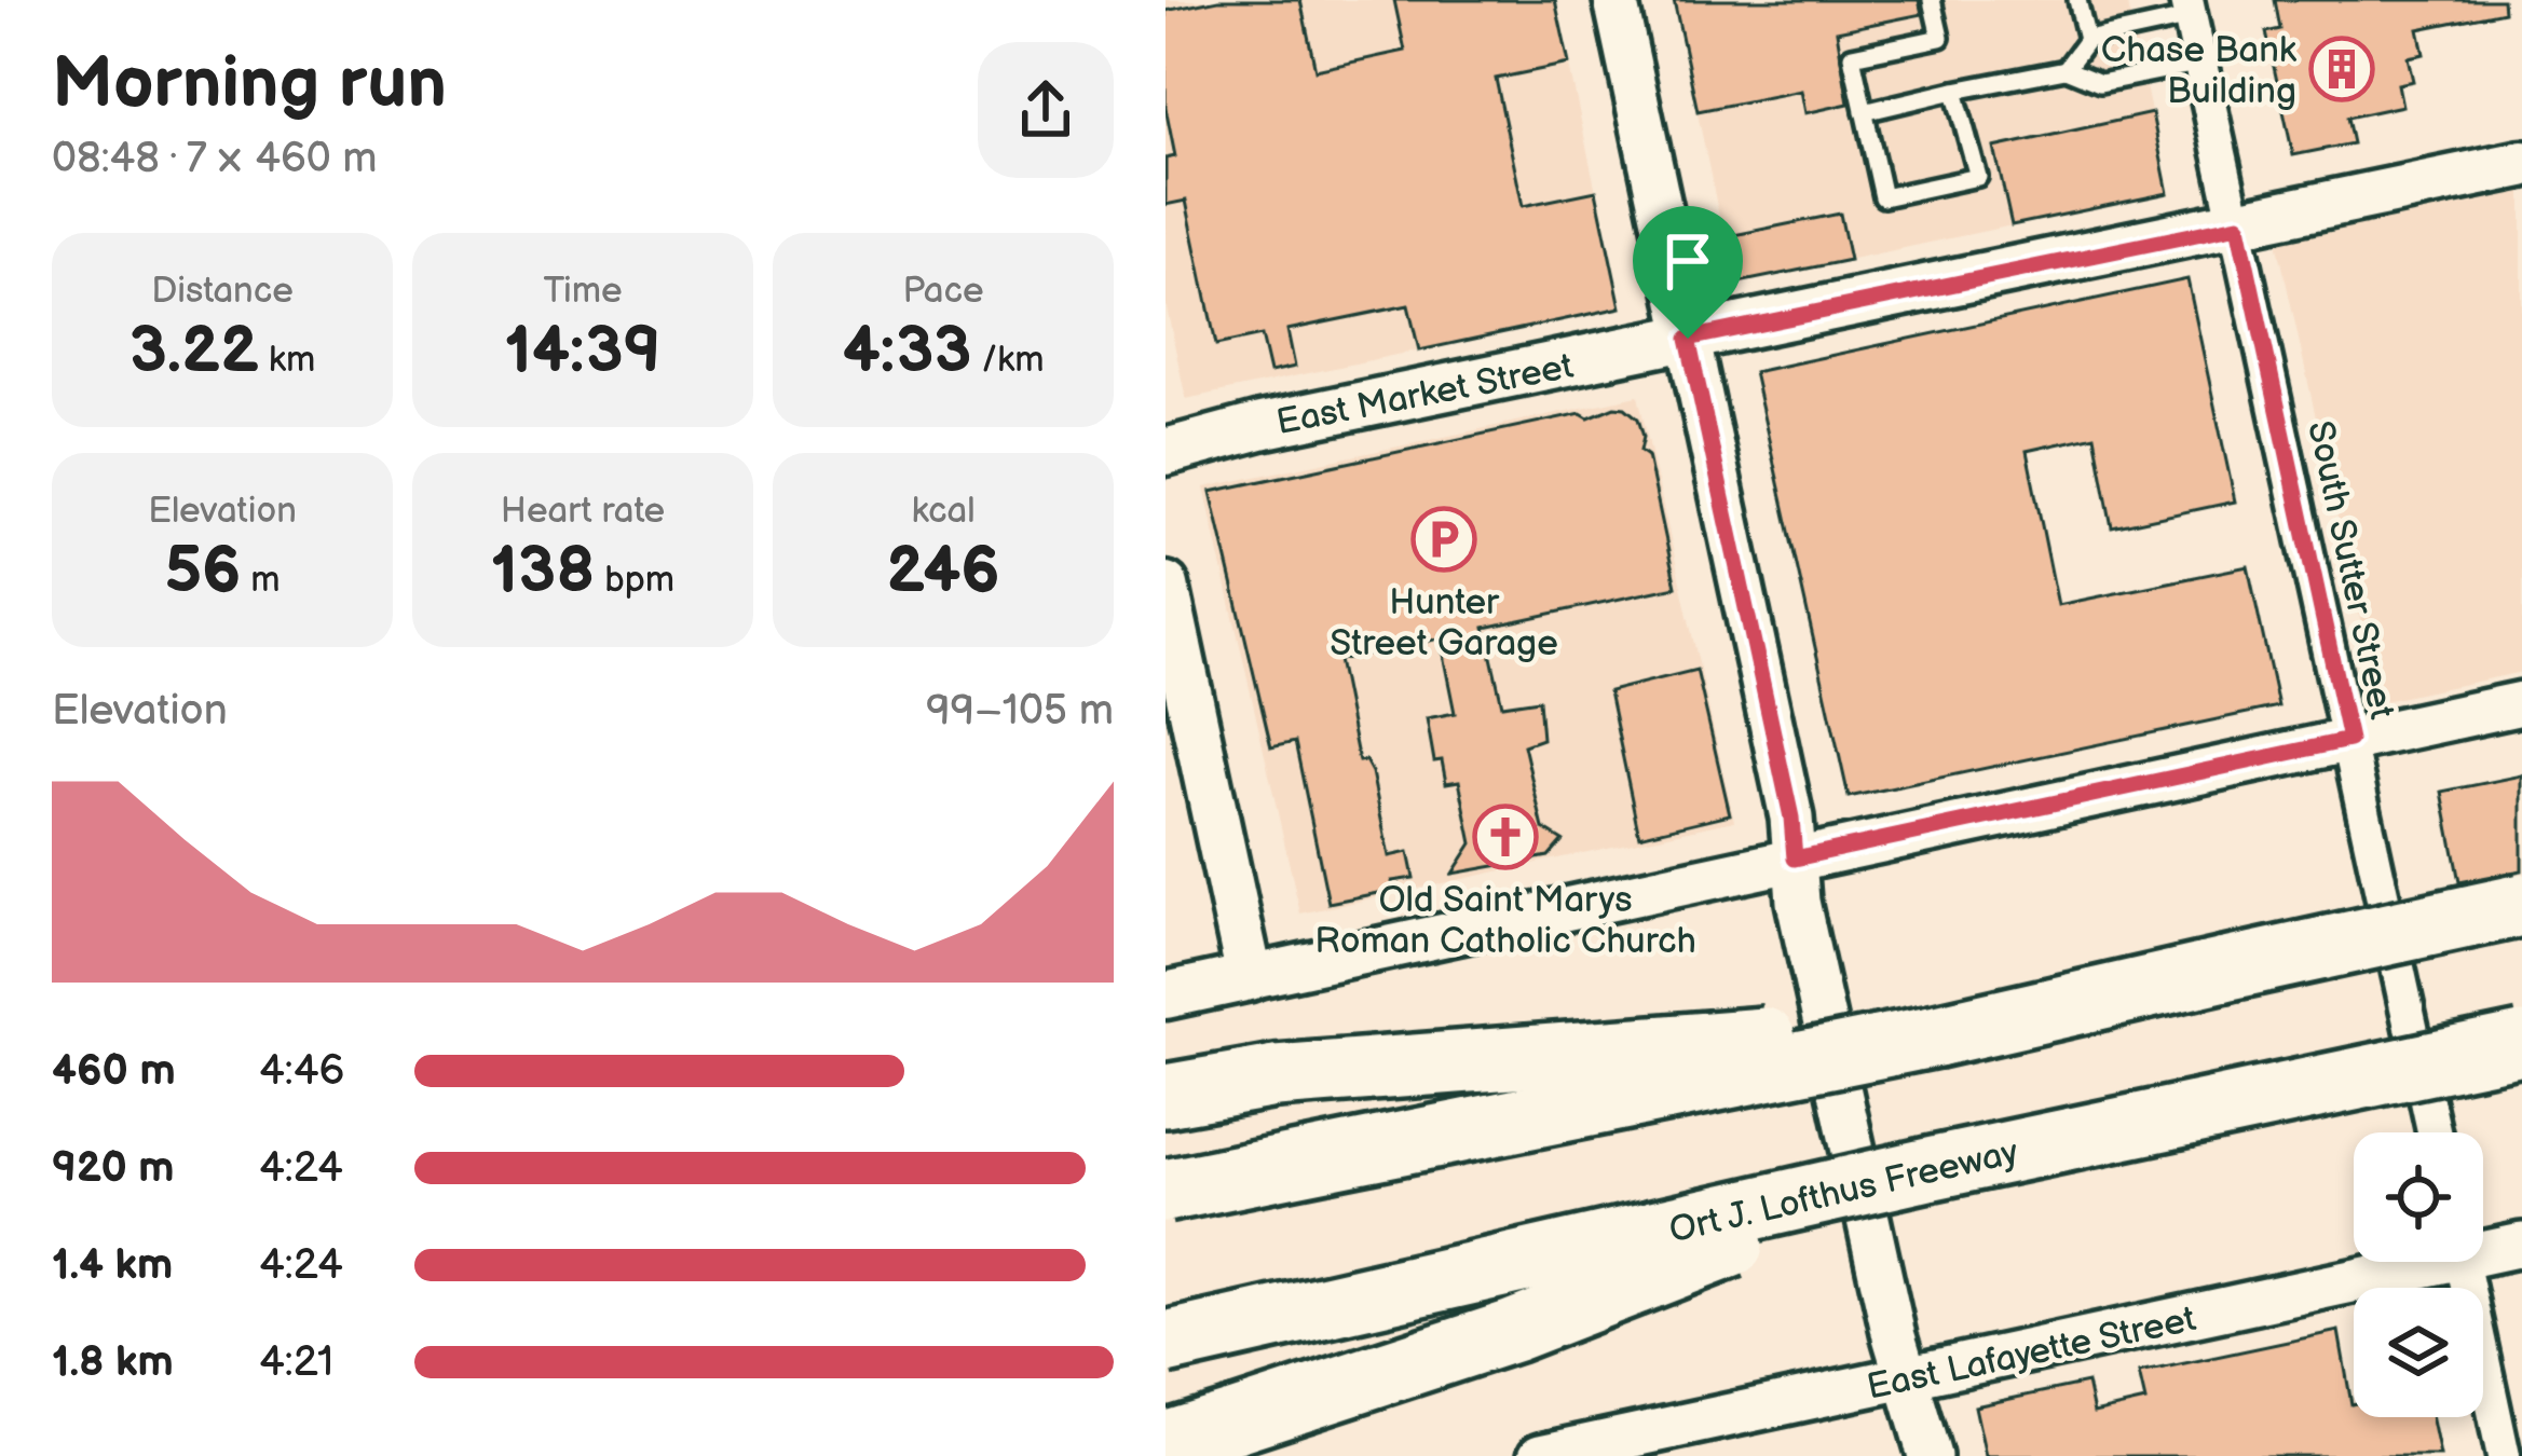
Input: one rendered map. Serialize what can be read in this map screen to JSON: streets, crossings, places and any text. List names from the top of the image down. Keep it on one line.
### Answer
{"streets":{"highway":["Ort J. Lofthus Freeway"],"main road":["East Market Street"],"street":["South Sutter Street","East Lafayette Street"]},"crossings":[["East Market Street","South Sutter Street"]],"places":{"building":["Chase Bank Building"],"parking":["Hunter Street Garage"],"church":["Old Saint Marys Roman Catholic Church"]},"page":{"heading":["Morning run","08:48 · 7 × 460 m"],"stats":[["Distance","3.22 km"],["Time","14:39"],["Pace","4:33 /km"],["Elevation","56 m"],["Heart rate","138 bpm"],["kcal","246"]],"chart":["Elevation","99–105 m"],"list":[{"name":"460 m","note":"4:46"},{"name":"920 m","note":"4:24"},{"name":"1.4 km","note":"4:24"},{"name":"1.8 km","note":"4:21"}]}}
